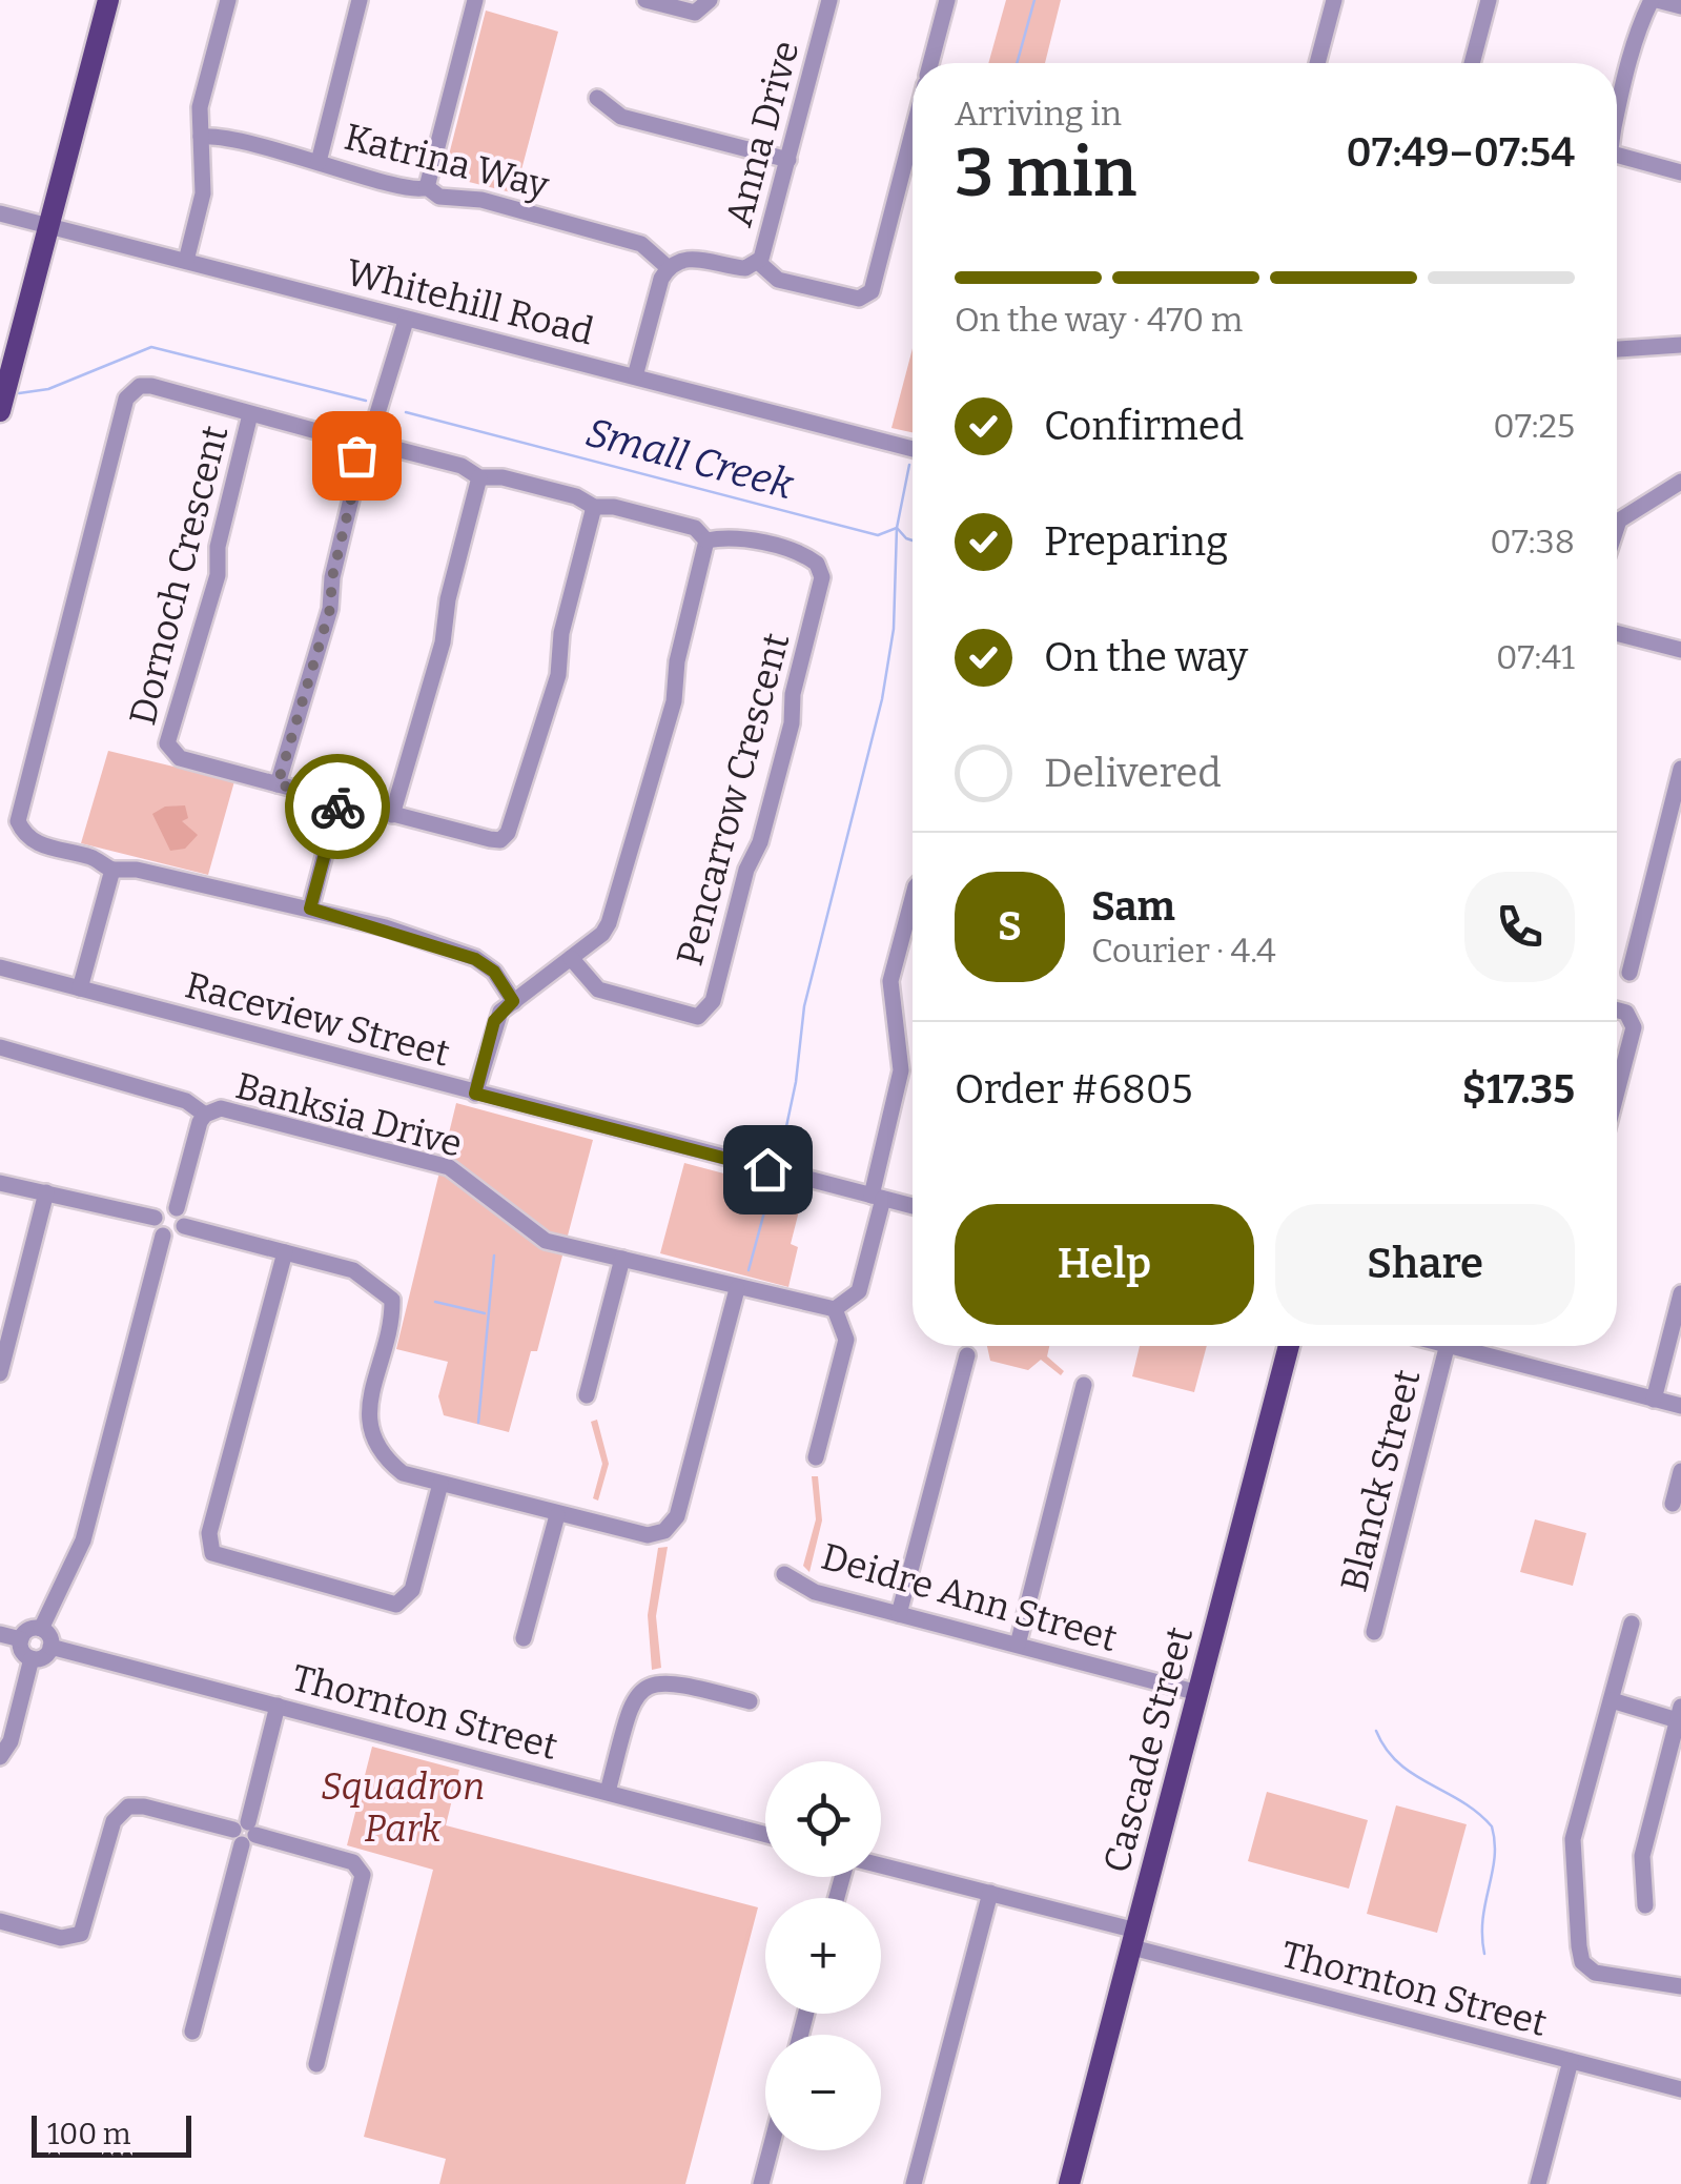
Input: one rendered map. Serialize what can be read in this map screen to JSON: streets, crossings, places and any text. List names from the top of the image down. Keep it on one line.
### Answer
{"streets":{"main road":["Cascade Street"],"street":["Anna Drive","Katrina Way","Whitehill Road","Dornoch Crescent","Pencarrow Crescent","Raceview Street","Banksia Drive","Blanck Street","Deidre Ann Street","Thornton Street"]},"crossings":[["Anna Drive","Katrina Way"],["Deidre Ann Street","Cascade Street"],["Thornton Street","Cascade Street"]],"water":["Small Creek"],"parks":["Squadron Park"],"scale_bar":"100 m","page":{"heading":["3 min","Arriving in","07:49–07:54"],"panel":["Sam","Courier · 4.4","Order #6805","$17.35"],"bar":"On the way · 470 m","list":[["Confirmed","07:25"],["Preparing","07:38"],["On the way","07:41"],"Delivered"],"round":"S","buttons":["Help","Share"],"map_buttons":["+","−"],"scale":"100 m"}}
